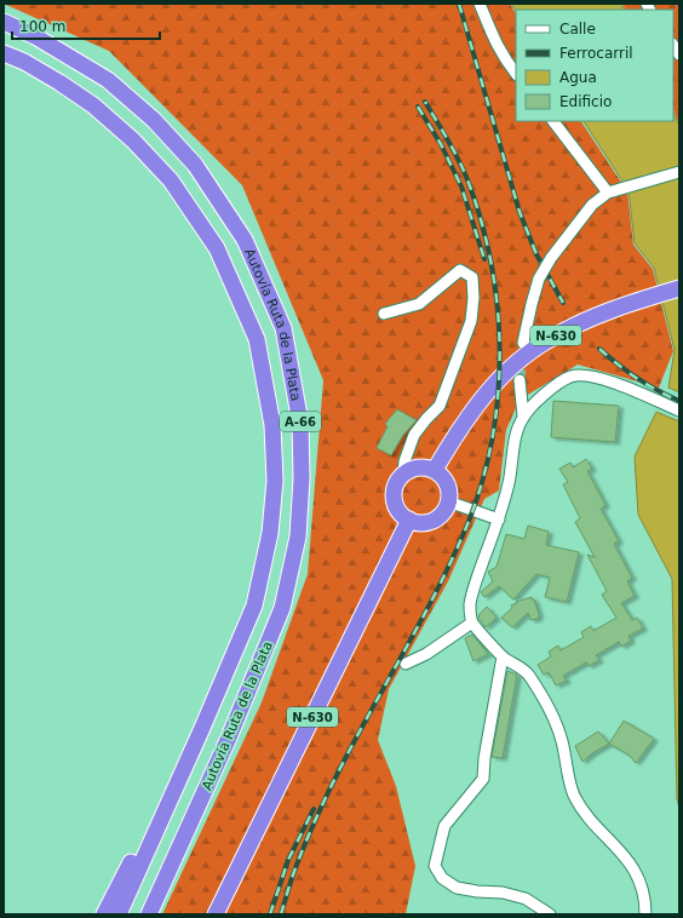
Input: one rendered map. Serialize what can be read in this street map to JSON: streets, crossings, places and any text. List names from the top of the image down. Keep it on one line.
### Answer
{"streets":{"highway":["Autovía Ruta de la Plata","N-630","A-66"]},"legend":["Calle","Ferrocarril","Agua","Edificio"],"scale_bar":"100 m"}
